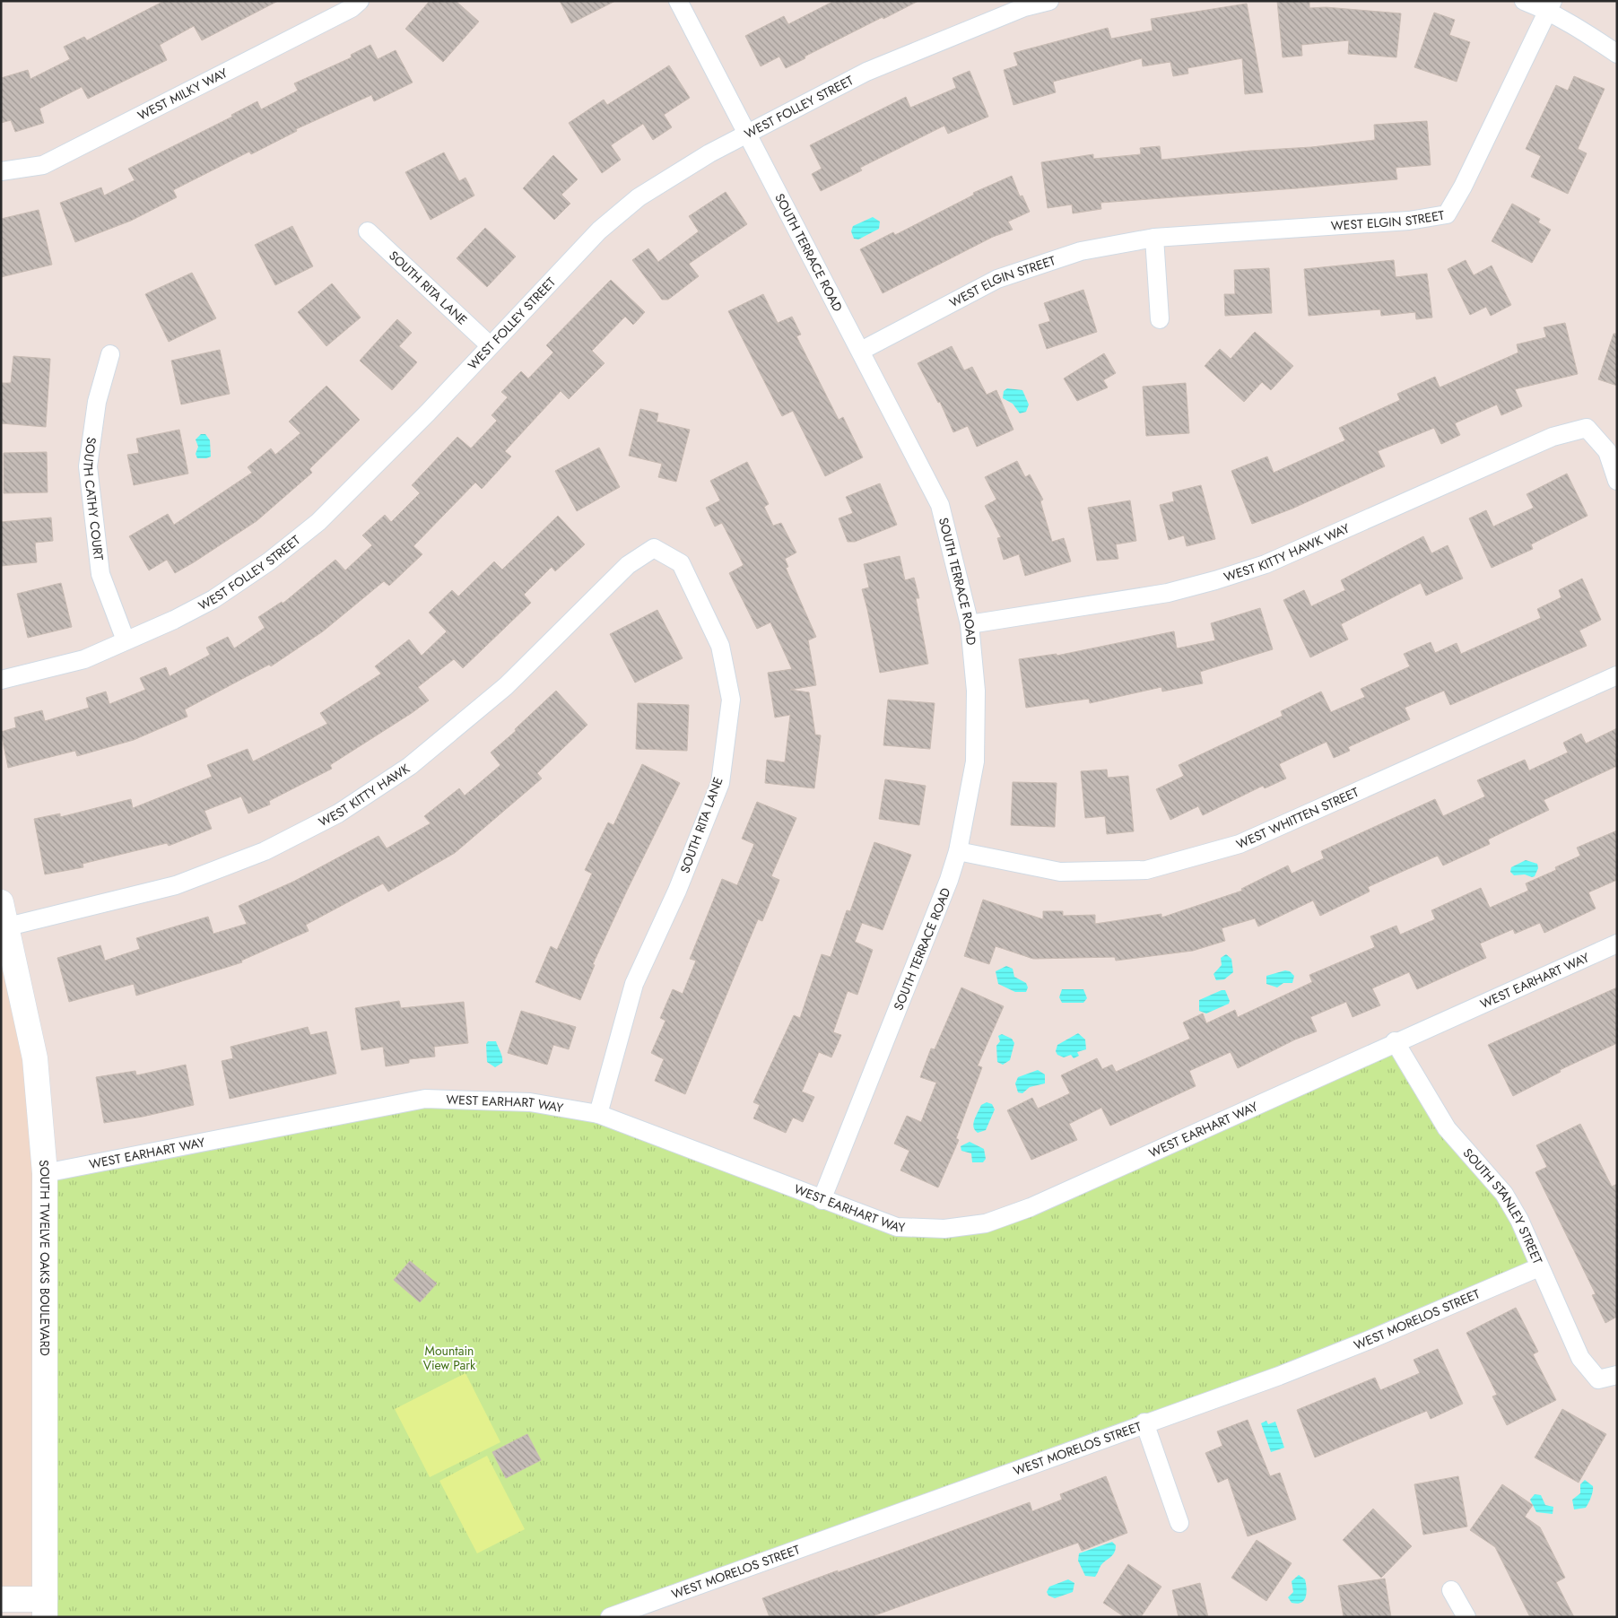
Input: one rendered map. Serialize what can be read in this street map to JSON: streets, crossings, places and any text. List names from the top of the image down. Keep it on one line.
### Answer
{"streets":{"street":["WEST MILKY WAY","WEST FOLLEY STREET","WEST ELGIN STREET","SOUTH TERRACE ROAD","SOUTH RITA LANE","SOUTH CATHY COURT","WEST KITTY HAWK WAY","WEST KITTY HAWK","WEST WHITTEN STREET","WEST EARHART WAY","SOUTH STANLEY STREET","SOUTH TWELVE OAKS BOULEVARD","WEST MORELOS STREET"]},"crossings":[["WEST FOLLEY STREET","SOUTH TERRACE ROAD"],["WEST FOLLEY STREET","SOUTH RITA LANE"],["WEST FOLLEY STREET","SOUTH CATHY COURT"],["WEST ELGIN STREET","SOUTH TERRACE ROAD"],["SOUTH TERRACE ROAD","WEST KITTY HAWK WAY"],["SOUTH TERRACE ROAD","WEST WHITTEN STREET"],["SOUTH TERRACE ROAD","WEST EARHART WAY"],["SOUTH RITA LANE","WEST KITTY HAWK"],["SOUTH RITA LANE","WEST EARHART WAY"],["WEST KITTY HAWK","SOUTH TWELVE OAKS BOULEVARD"],["WEST EARHART WAY","SOUTH STANLEY STREET"],["WEST EARHART WAY","SOUTH TWELVE OAKS BOULEVARD"],["SOUTH STANLEY STREET","WEST MORELOS STREET"]],"parks":["Mountain View Park"]}
